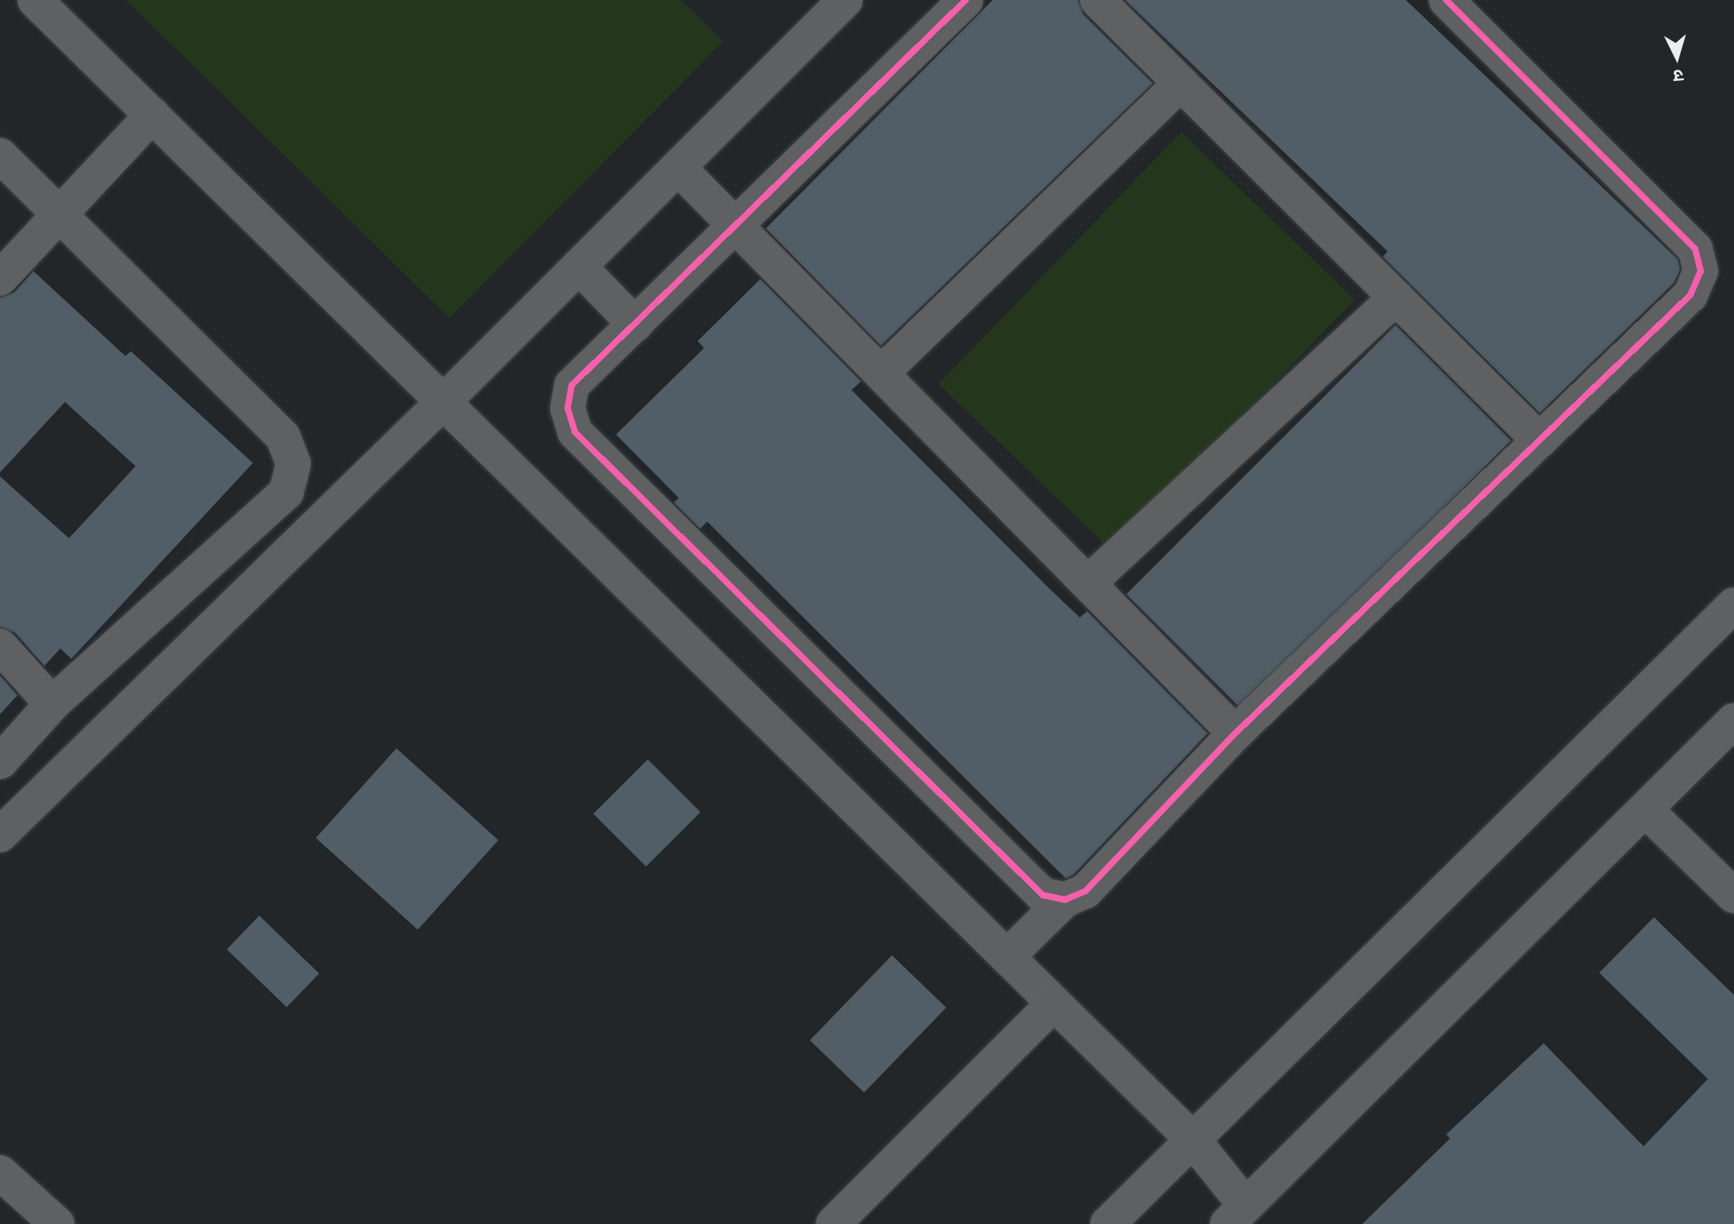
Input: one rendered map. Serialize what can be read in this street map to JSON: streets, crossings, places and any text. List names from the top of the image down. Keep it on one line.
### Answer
{"north":"bottom"}
